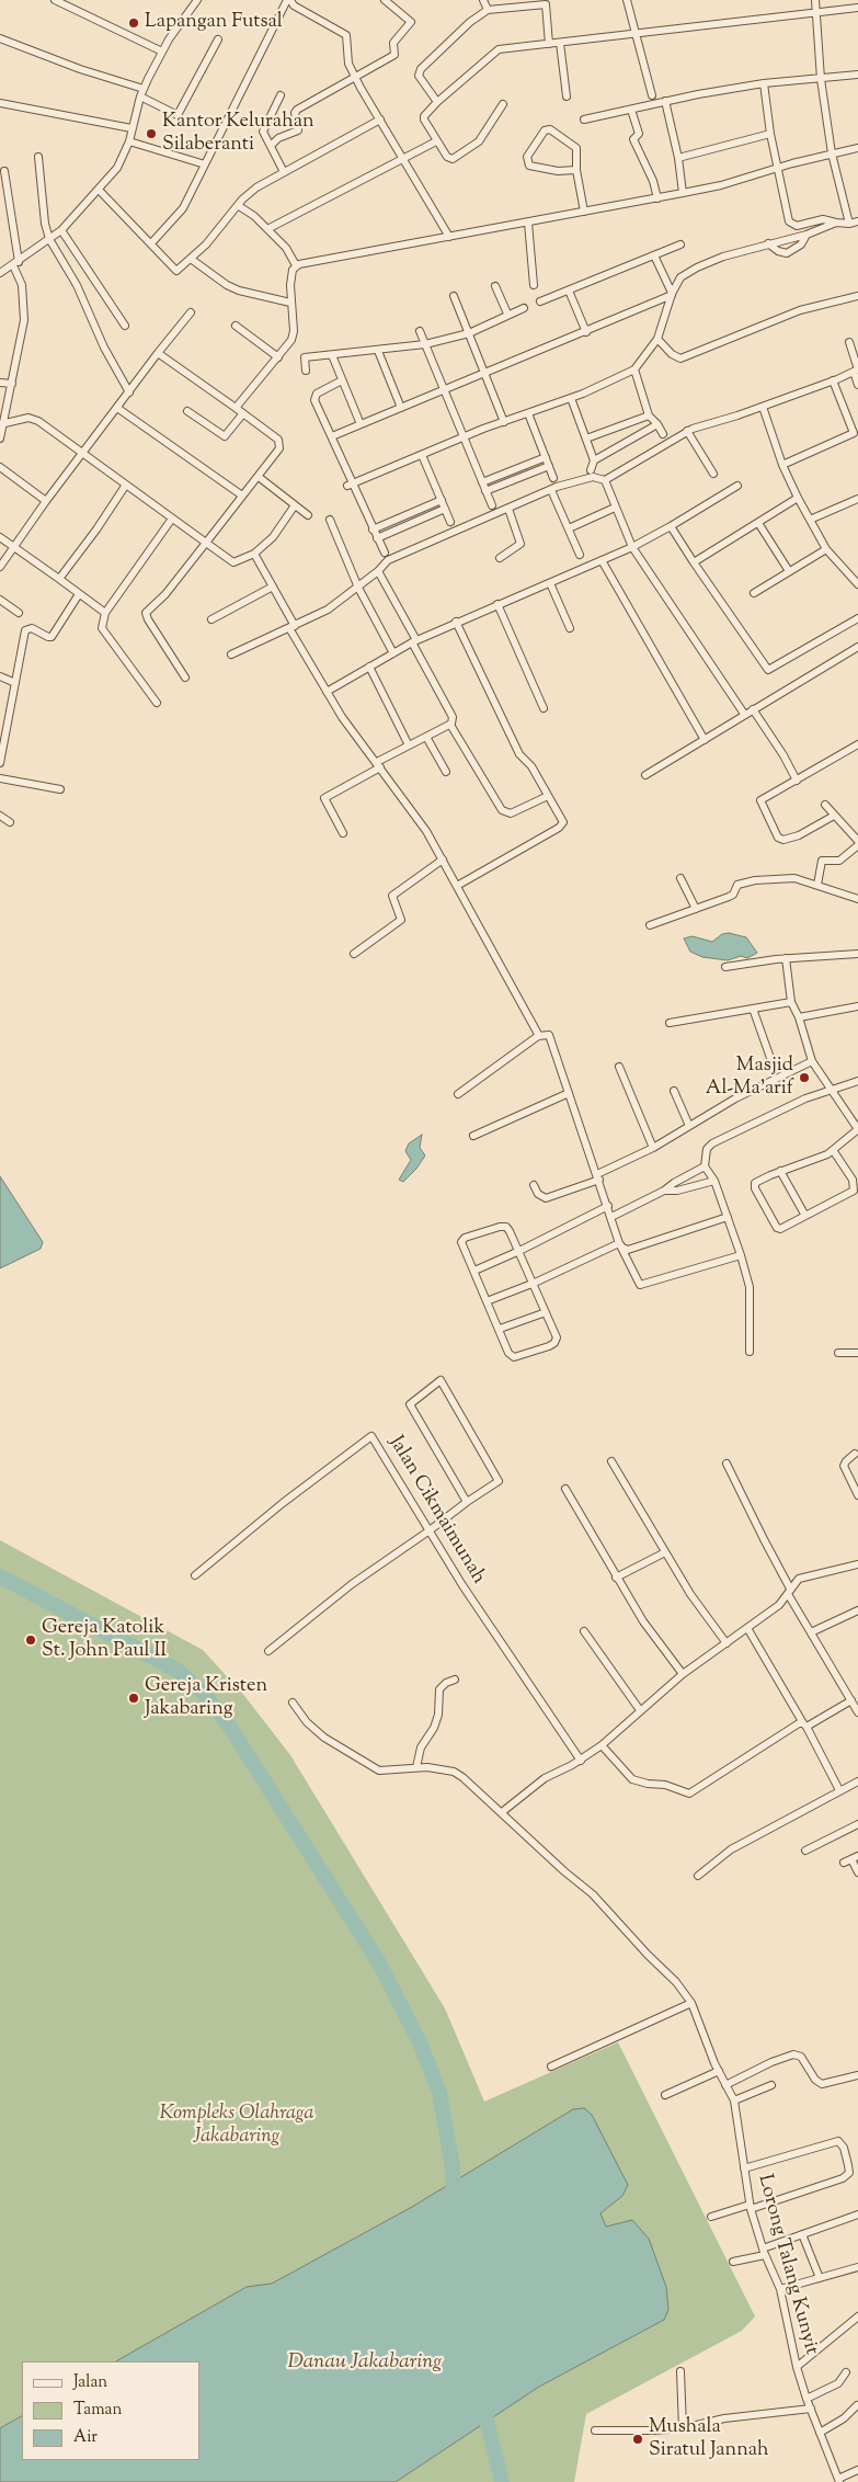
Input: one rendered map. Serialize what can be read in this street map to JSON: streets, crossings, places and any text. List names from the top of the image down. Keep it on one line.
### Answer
{"streets":{"street":["Jalan Cikmaimunah","Lorong Talang Kunyit"]},"water":["Danau Jakabaring"],"parks":["Kompleks Olahraga Jakabaring"],"places":["Lapangan Futsal","Kantor Kelurahan Silaberanti","Masjid Al-Ma'arif","Gereja Katolik St. John Paul II","Gereja Kristen Jakabaring","Mushala Siratul Jannah"],"legend":["Jalan","Taman","Air"]}
